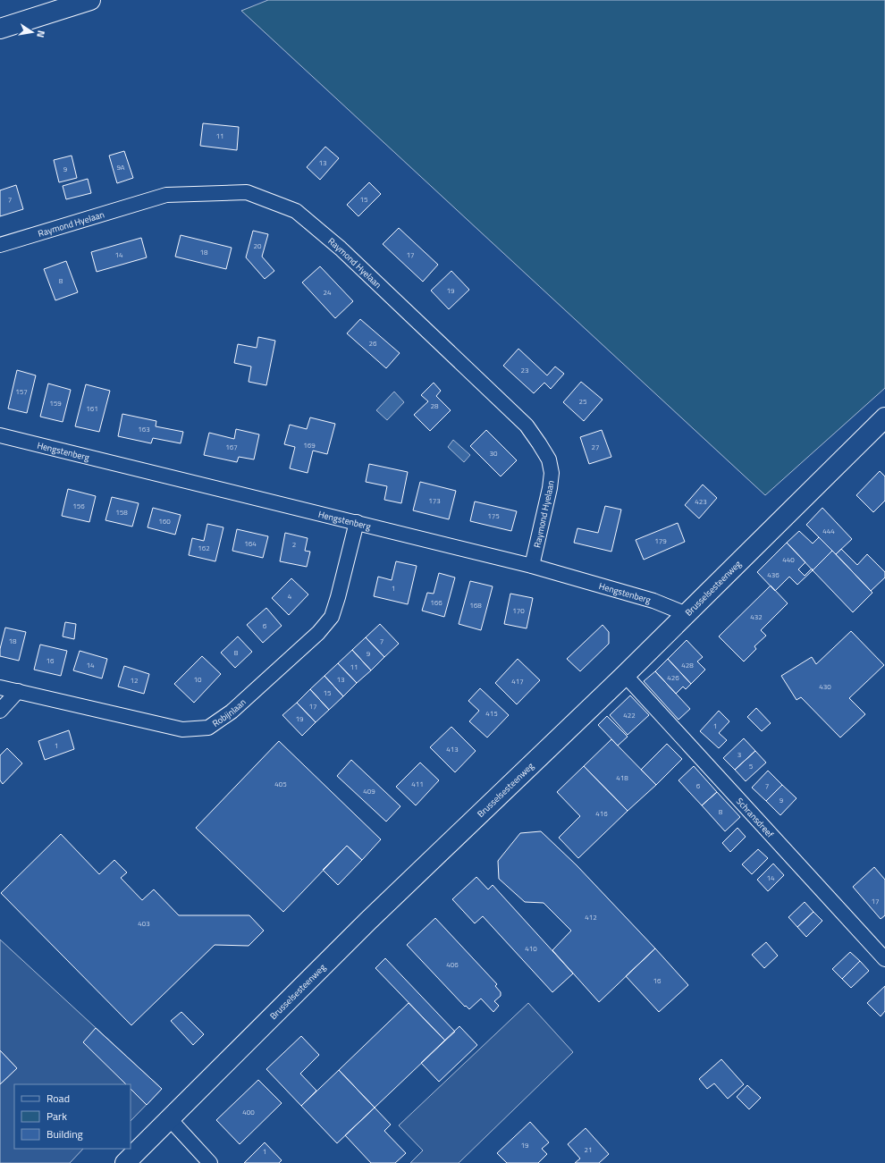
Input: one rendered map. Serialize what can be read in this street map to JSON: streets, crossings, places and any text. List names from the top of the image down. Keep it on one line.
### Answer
{"streets":{"main road":["Brusselsesteenweg"],"street":["Raymond Hyelaan","Hengstenberg","Robijnlaan","Schransdreef"]},"crossings":[["Raymond Hyelaan","Hengstenberg"],["Hengstenberg","Brusselsesteenweg"],["Hengstenberg","Robijnlaan"],["Brusselsesteenweg","Schransdreef"]],"house_numbers":["11","13","9A","9","7","15","20","18","14","17","8","19","24","26","23","157","25","159","28","161","163","169","167","27","30","173","423","156","158","175","160","444","179","164","2","162","440","436","1","4","166","168","170","432","6","18","7","8","9","16","14","428","11","426","10","13","12","417","430","15","17","415","422","19","1","1","413","3","5","418","405","411","6","7","409","9","8","416","14","17","412","403","410","406","16","400","19","21","1"],"legend":["Road","Park","Building"],"north":"right"}
